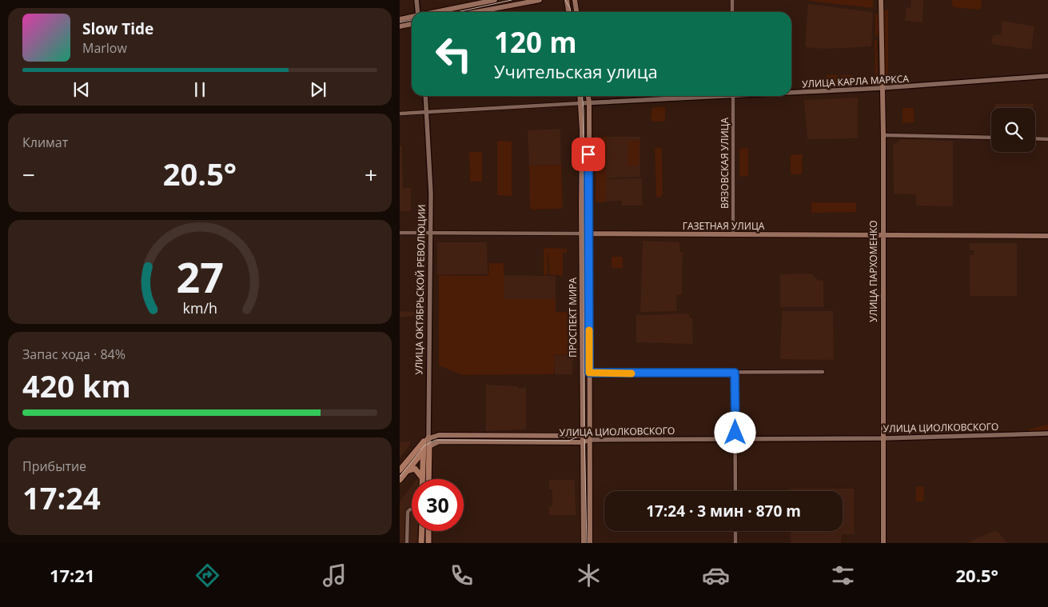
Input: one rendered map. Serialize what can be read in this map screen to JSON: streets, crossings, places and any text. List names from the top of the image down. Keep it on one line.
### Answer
{"streets":{"main road":["ГАЗЕТНАЯ УЛИЦА","УЛИЦА ПАРХОМЕНКО","УЛИЦА ОКТЯБРЬСКОЙ РЕВОЛЮЦИИ","ПРОСПЕКТ МИРА","УЛИЦА ЦИОЛКОВСКОГО"],"street":["УЛИЦА КАРЛА МАРКСА","ВЯЗОВСКАЯ УЛИЦА"]},"crossings":[["УЛИЦА КАРЛА МАРКСА","УЛИЦА ПАРХОМЕНКО"],["УЛИЦА КАРЛА МАРКСА","УЛИЦА ОКТЯБРЬСКОЙ РЕВОЛЮЦИИ"],["УЛИЦА КАРЛА МАРКСА","ПРОСПЕКТ МИРА"],["ВЯЗОВСКАЯ УЛИЦА","ГАЗЕТНАЯ УЛИЦА"],["ГАЗЕТНАЯ УЛИЦА","УЛИЦА ПАРХОМЕНКО"],["ГАЗЕТНАЯ УЛИЦА","УЛИЦА ОКТЯБРЬСКОЙ РЕВОЛЮЦИИ"],["ГАЗЕТНАЯ УЛИЦА","ПРОСПЕКТ МИРА"],["УЛИЦА ПАРХОМЕНКО","УЛИЦА ЦИОЛКОВСКОГО"],["УЛИЦА ОКТЯБРЬСКОЙ РЕВОЛЮЦИИ","УЛИЦА ЦИОЛКОВСКОГО"],["ПРОСПЕКТ МИРА","УЛИЦА ЦИОЛКОВСКОГО"]],"page":{"turn":["120 m","Учительская улица"],"song":["Slow Tide","Marlow"],"tile":["Климат",["Запас хода · 84%","420 km"],["Прибытие","17:24"]],"heat":["−","20.5°","+"],"limit":"30","trip":"17:24 · 3 мин · 870 m","tabs":["17:21","20.5°"],"gauge":["27","km/h"]}}
